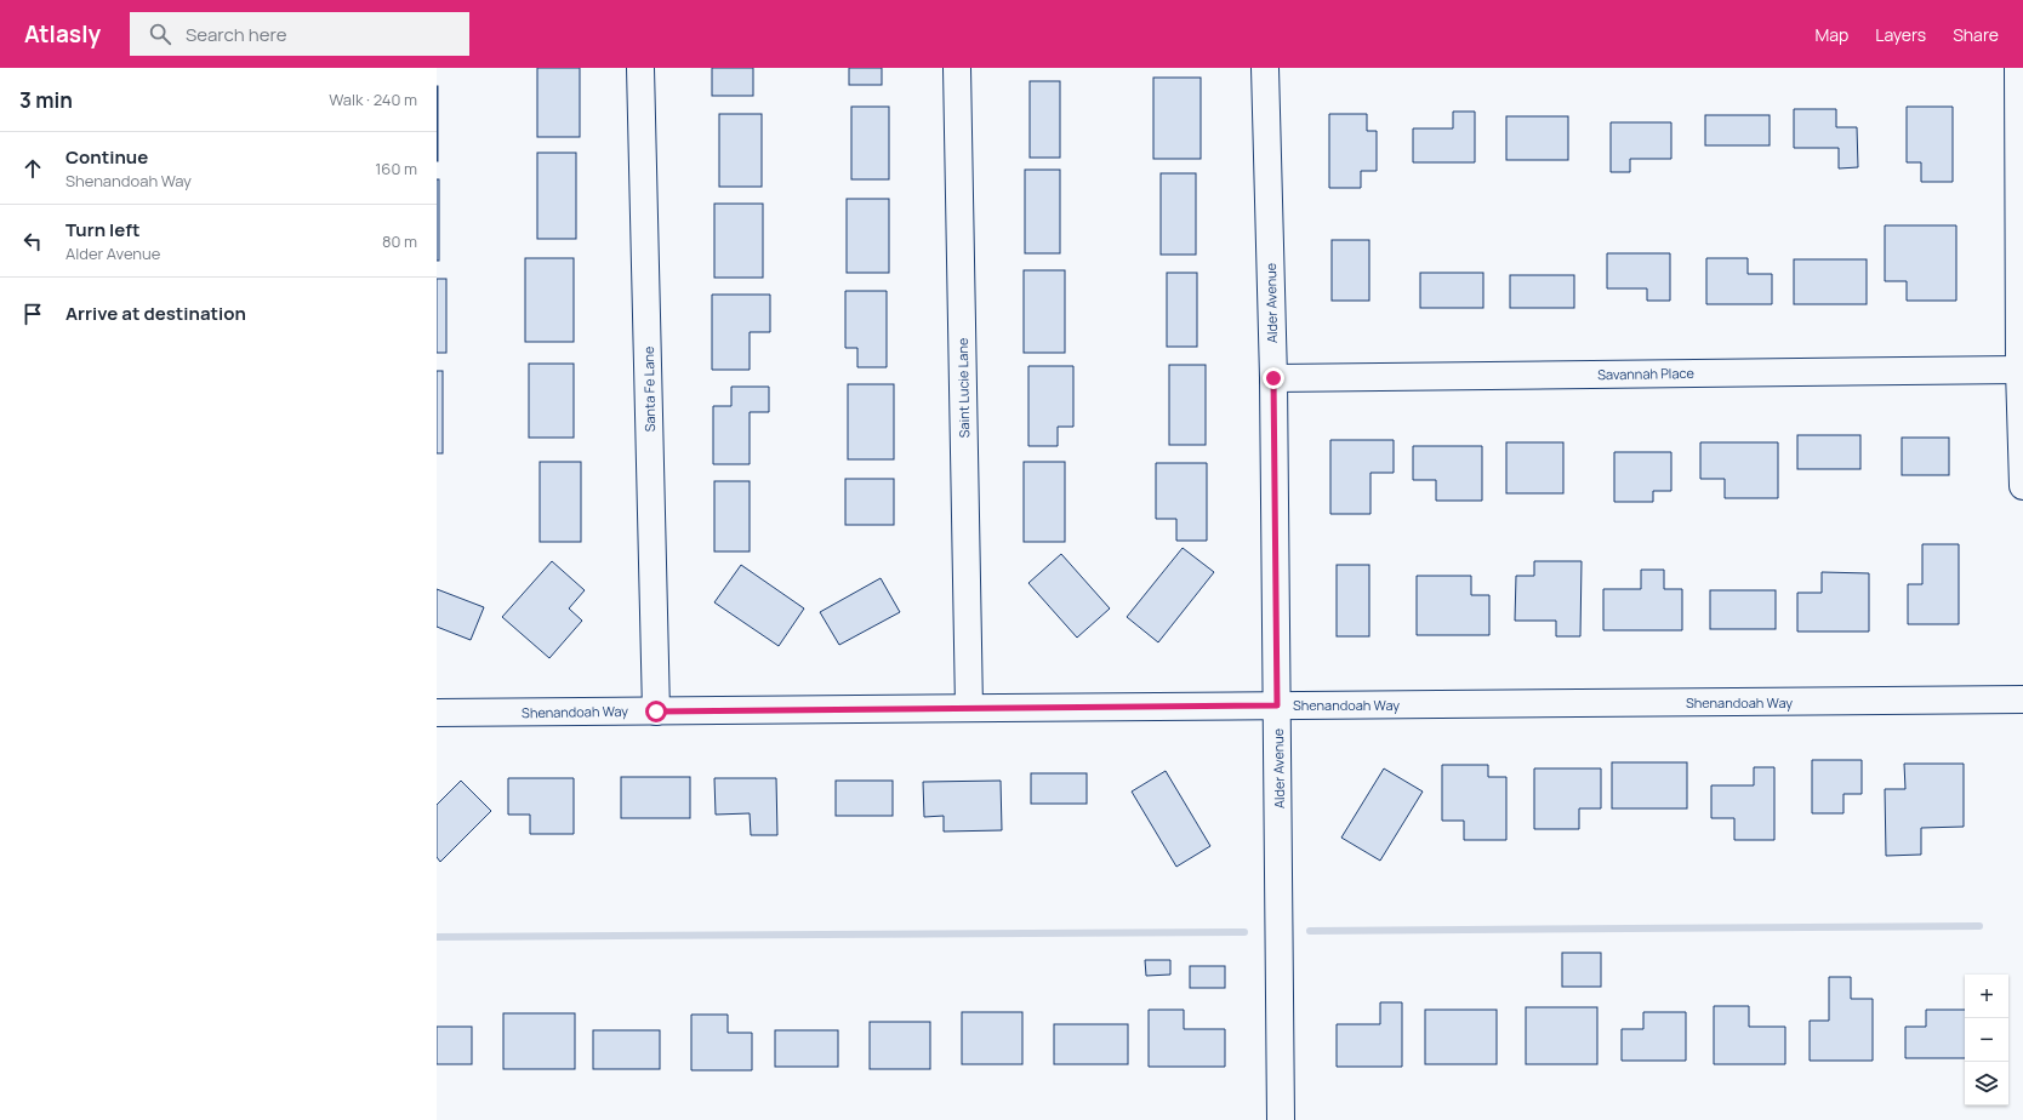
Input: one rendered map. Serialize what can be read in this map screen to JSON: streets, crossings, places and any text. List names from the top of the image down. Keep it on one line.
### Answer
{"streets":{"street":["Alder Avenue","Savannah Place","Saint Lucie Lane","Santa Fe Lane","Shenandoah Way"]},"crossings":[["Alder Avenue","Savannah Place"],["Alder Avenue","Shenandoah Way"],["Saint Lucie Lane","Shenandoah Way"],["Santa Fe Lane","Shenandoah Way"]],"page":{"header":"Atlasly","search":"Search here","nav":["Map","Layers","Share"],"heading":["3 min","Walk · 240 m"],"list":[["Continue","Shenandoah Way","160 m"],["Turn left","Alder Avenue","80 m"],"Arrive at destination"],"map_buttons":["+","−"]}}
